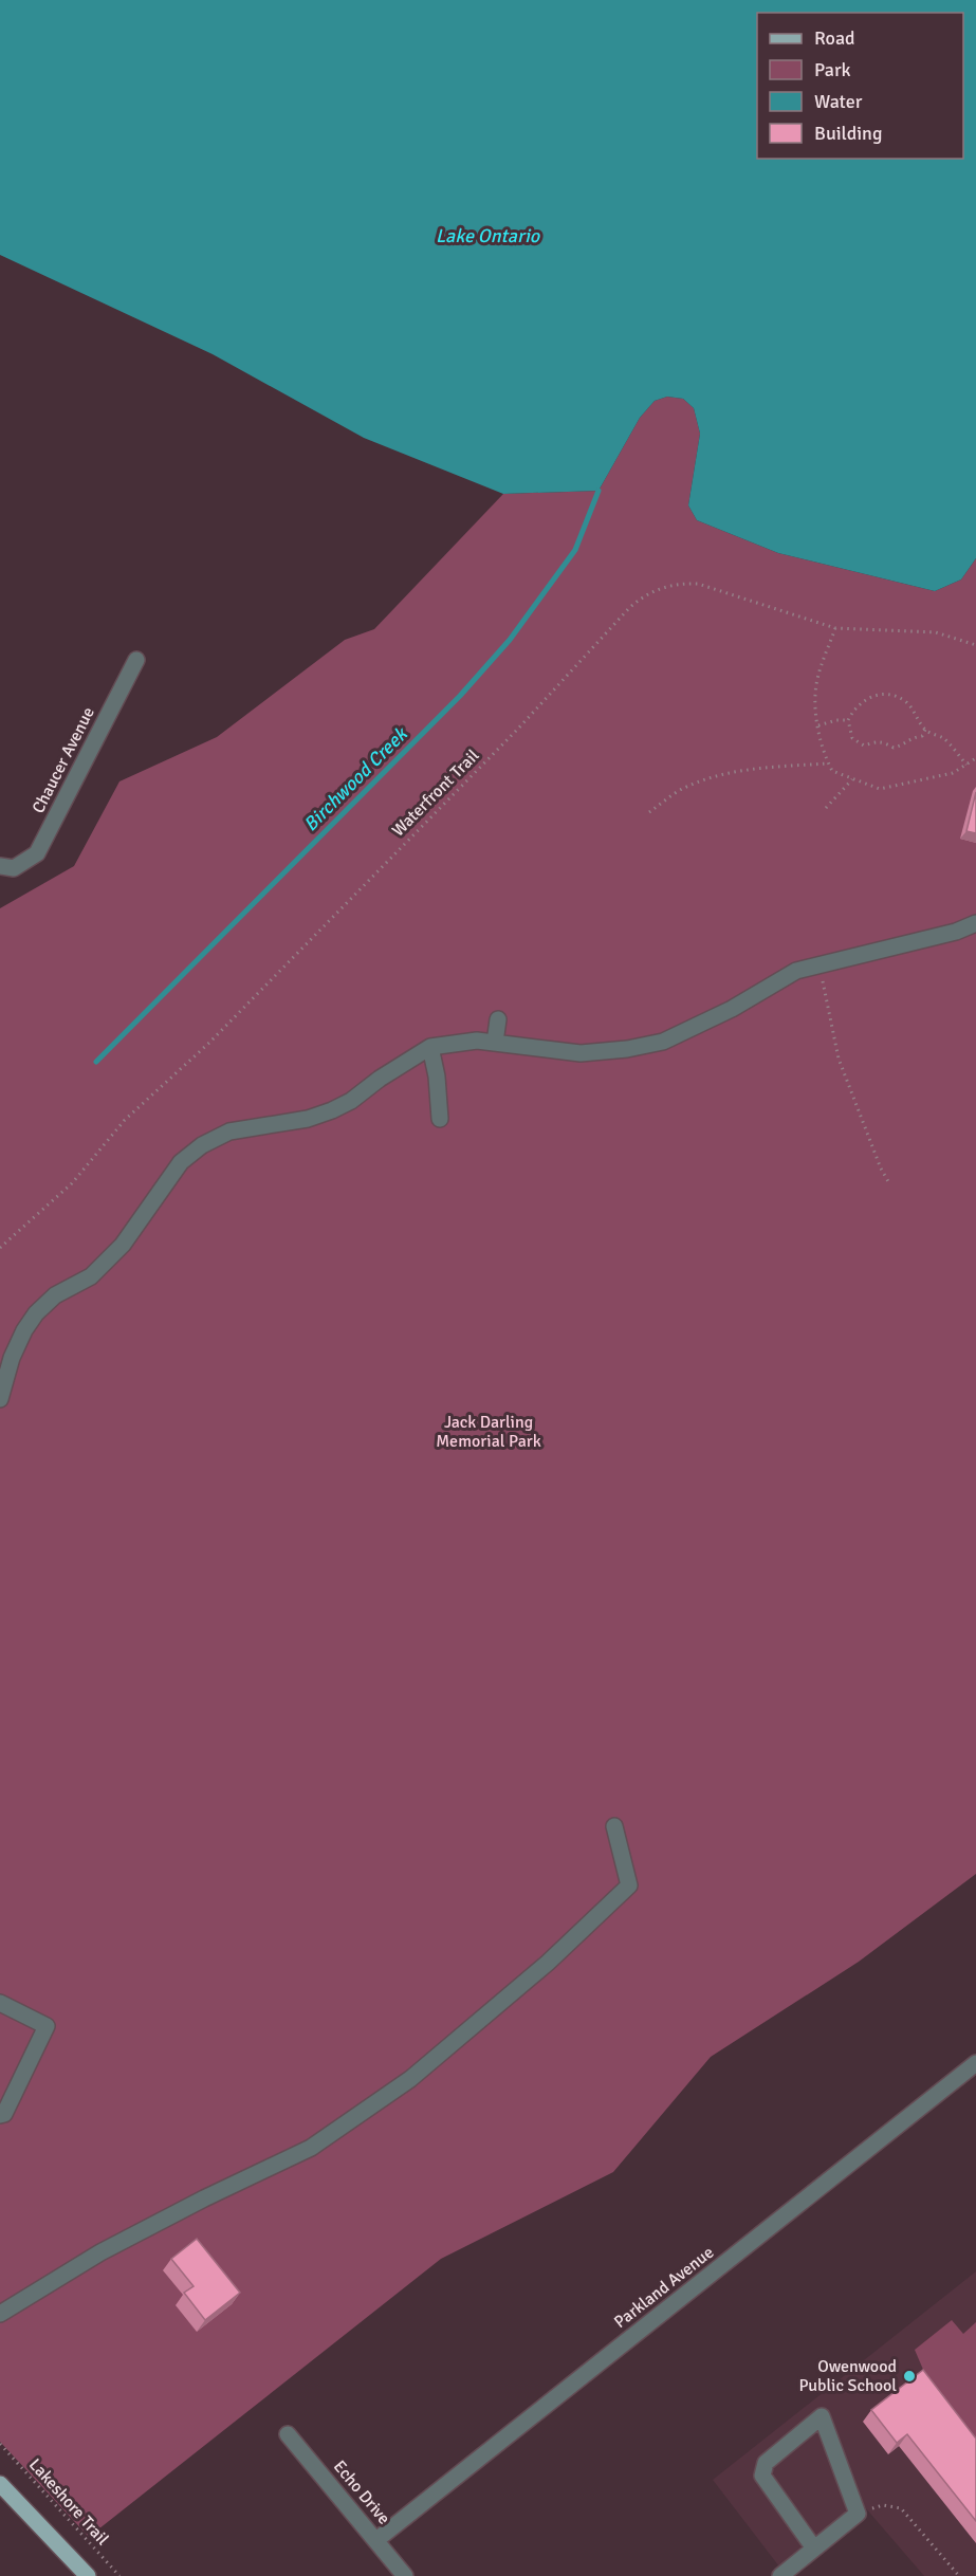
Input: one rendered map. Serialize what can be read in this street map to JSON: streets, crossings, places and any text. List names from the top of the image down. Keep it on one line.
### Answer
{"streets":{"street":["Chaucer Avenue","Parkland Avenue","Echo Drive"],"path":["Waterfront Trail","Lakeshore Trail"]},"crossings":[["Parkland Avenue","Echo Drive"]],"water":["Lake Ontario","Birchwood Creek"],"parks":["Jack Darling Memorial Park"],"places":["Owenwood Public School"],"legend":["Road","Park","Water","Building"]}
